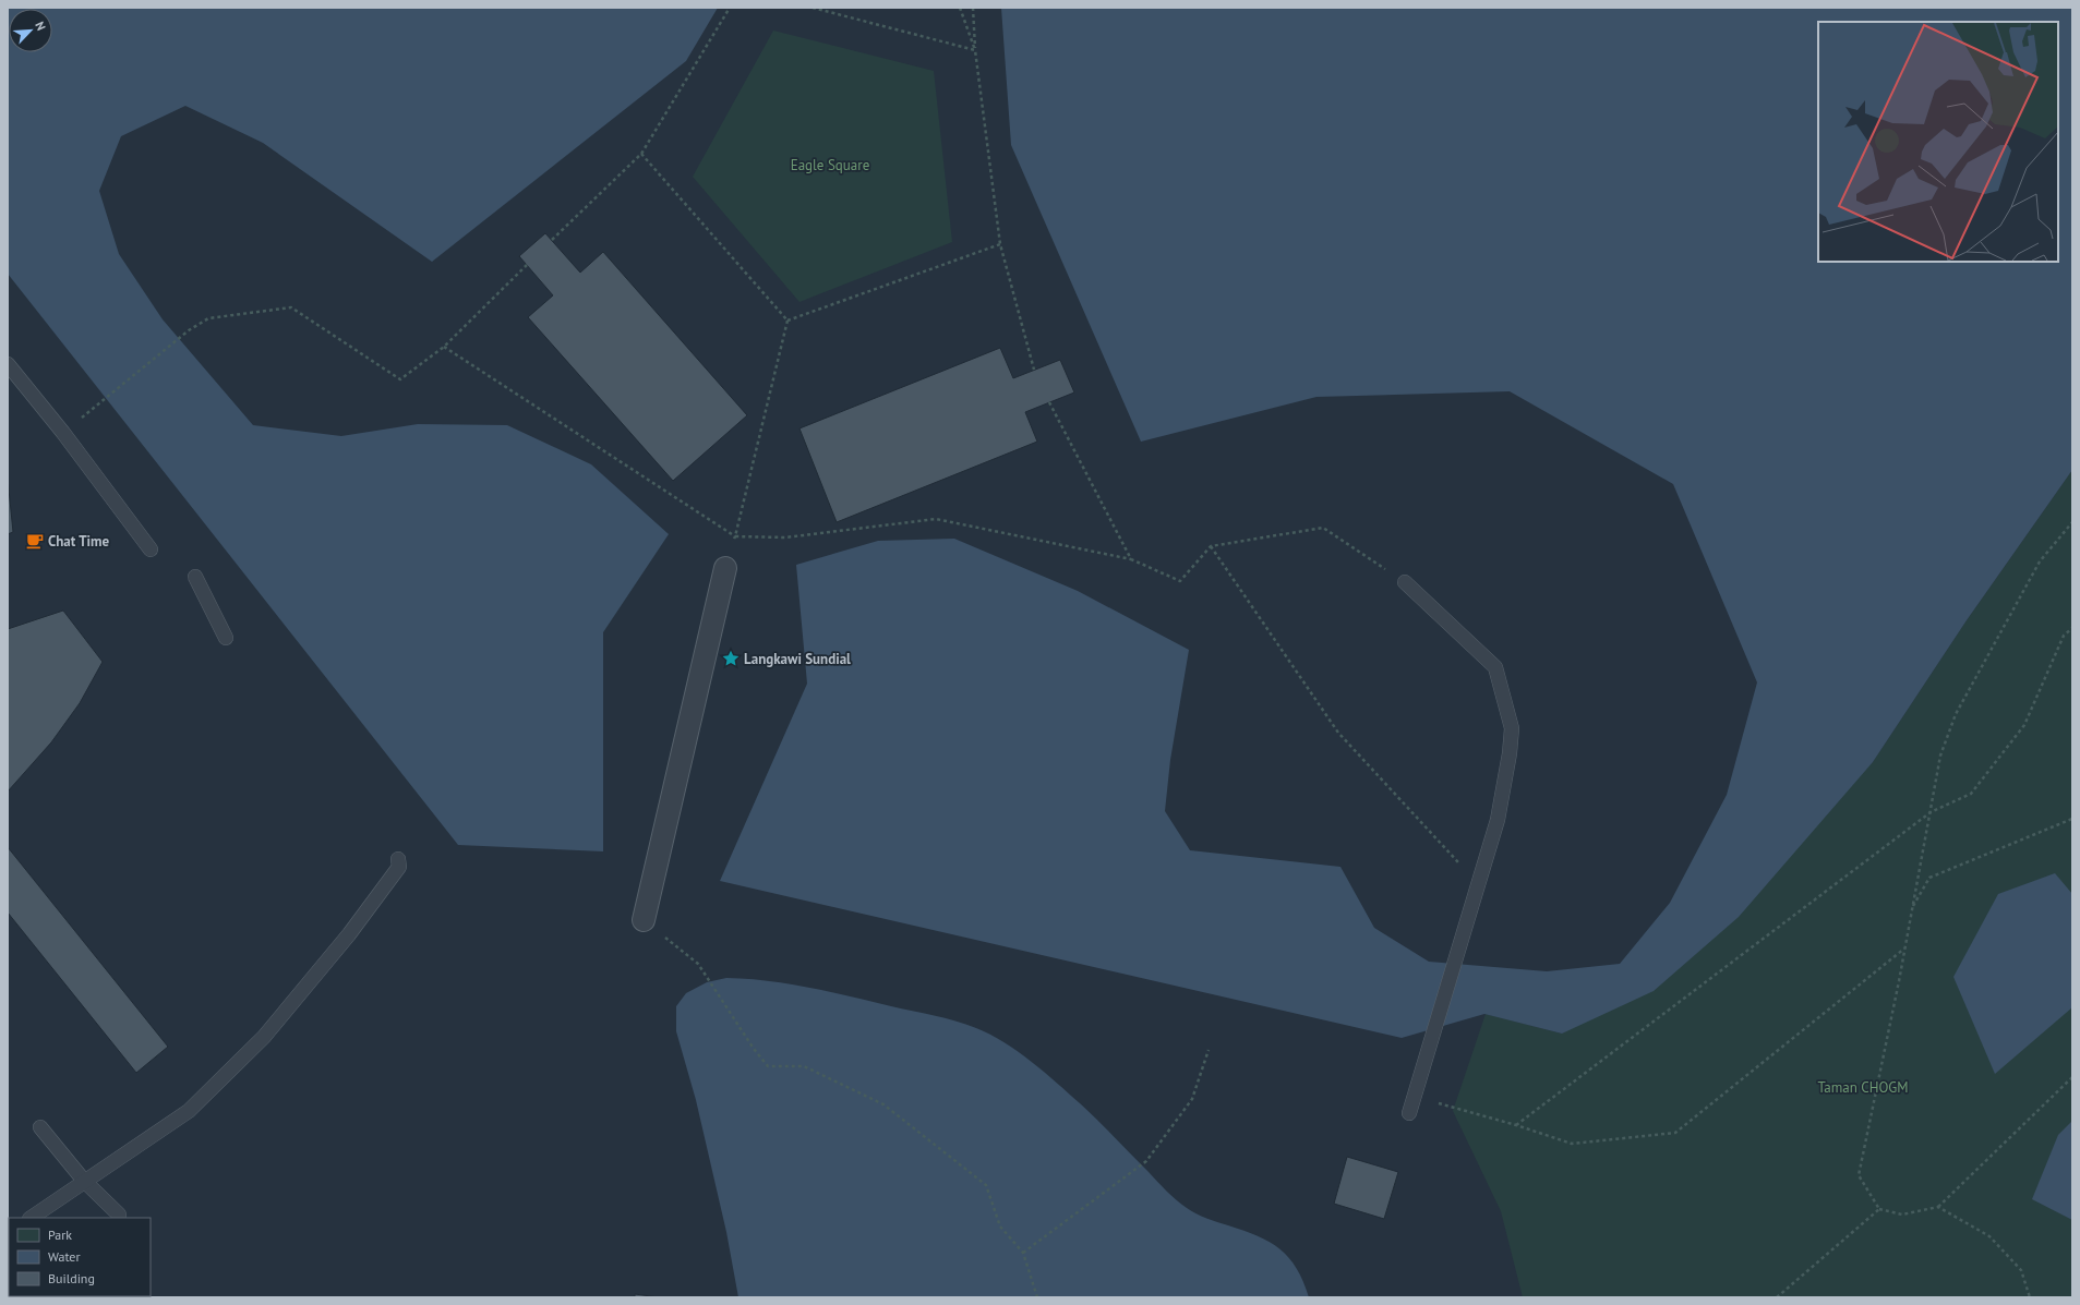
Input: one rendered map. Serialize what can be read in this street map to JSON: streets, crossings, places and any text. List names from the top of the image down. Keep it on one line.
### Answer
{"parks":["Eagle Square","Taman CHOGM"],"places":{"cafe":["Chat Time"],"place":["Langkawi Sundial"]},"legend":["Park","Water","Building"],"north":"top right"}
